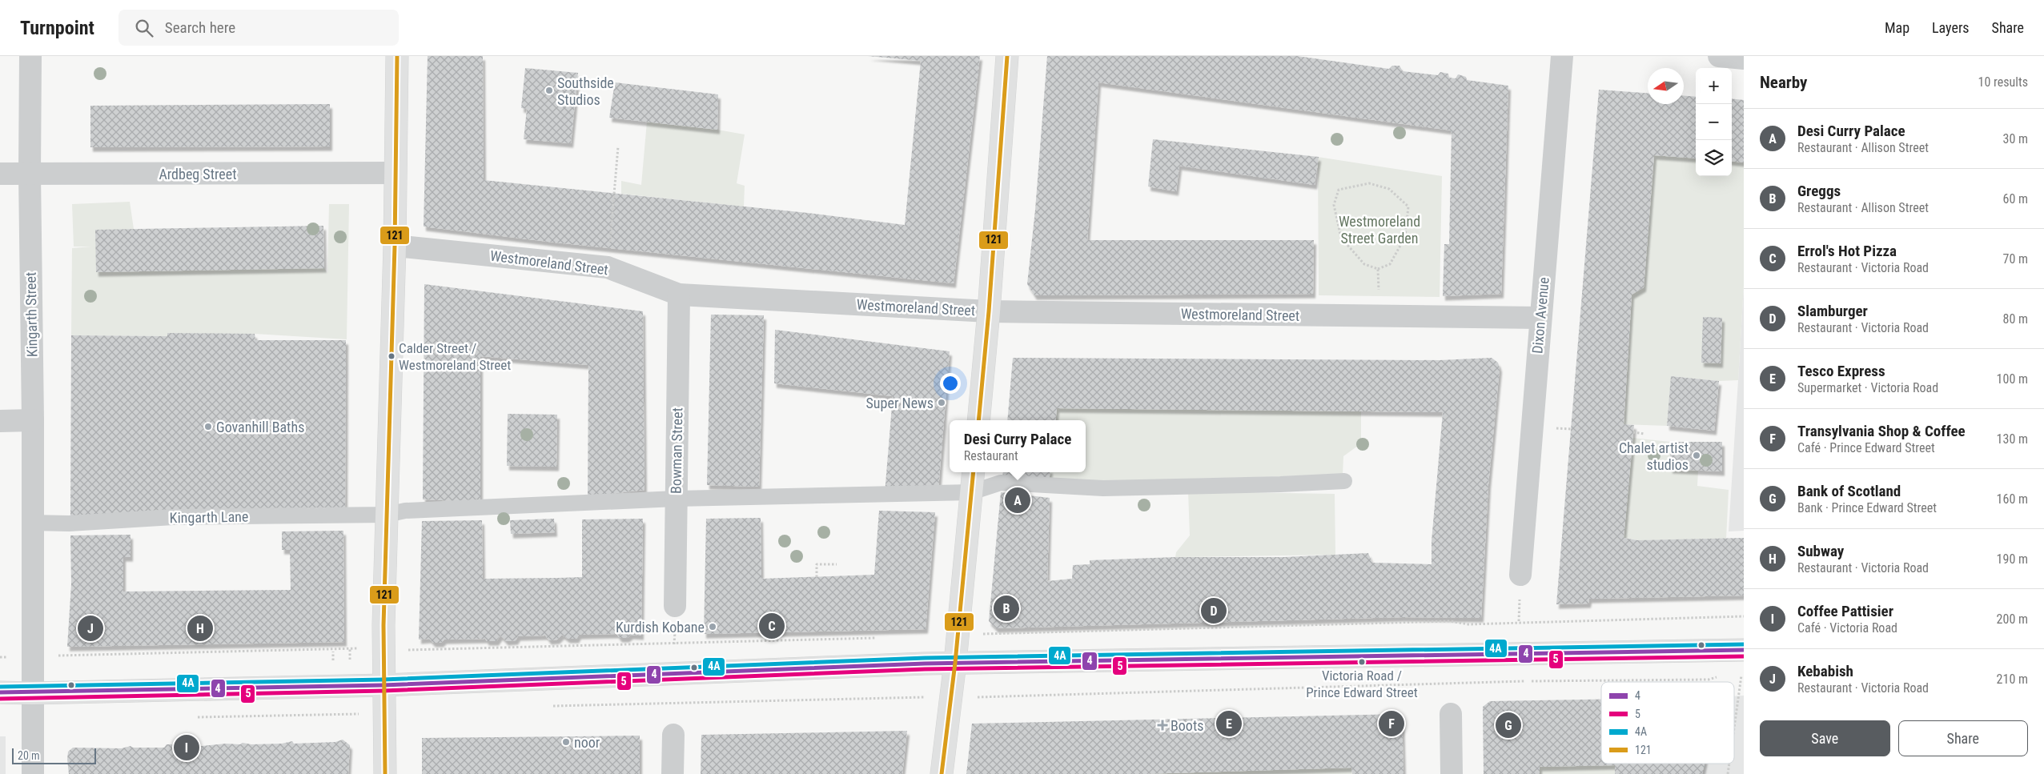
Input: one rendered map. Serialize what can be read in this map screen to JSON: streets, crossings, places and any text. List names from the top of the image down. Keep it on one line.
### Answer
{"streets":{"street":["Ardbeg Street","Westmoreland Street","Kingarth Street","Dixon Avenue","Bowman Street"],"lane":["Kingarth Lane"]},"crossings":[["Ardbeg Street","Kingarth Street"],["Westmoreland Street","Dixon Avenue"],["Westmoreland Street","Bowman Street"],["Kingarth Street","Kingarth Lane"],["Bowman Street","Kingarth Lane"]],"parks":["Westmoreland Street Garden"],"places":{"other":["Southside Studios","Calder Street / Westmoreland Street","Super News","Govanhill Baths","Chalet artist studios","Kurdish Kobane","Victoria Road / Prince Edward Street","noor"],"health":["Boots"]},"lines":["transit line 121","transit line 4A","transit line 4","transit line 5"],"legend":["4","5","4A","121"],"scale_bar":"20 m","north":"left","page":{"header":"Turnpoint","search":"Search here","nav":["Map","Layers","Share"],"heading":["Nearby","10 results"],"map_buttons":["+","−"],"list":[{"mark":"A","name":"Desi Curry Palace","note":"Restaurant · Allison Street","value":"30 m"},{"mark":"B","name":"Greggs","note":"Restaurant · Allison Street","value":"60 m"},{"mark":"C","name":"Errol's Hot Pizza","note":"Restaurant · Victoria Road","value":"70 m"},{"mark":"D","name":"Slamburger","note":"Restaurant · Victoria Road","value":"80 m"},{"mark":"E","name":"Tesco Express","note":"Supermarket · Victoria Road","value":"100 m"},{"mark":"F","name":"Transylvania Shop & Coffee","note":"Café · Prince Edward Street","value":"130 m"},{"mark":"G","name":"Bank of Scotland","note":"Bank · Prince Edward Street","value":"160 m"},{"mark":"H","name":"Subway","note":"Restaurant · Victoria Road","value":"190 m"},{"mark":"I","name":"Coffee Pattisier","note":"Café · Victoria Road","value":"200 m"},{"mark":"J","name":"Kebabish","note":"Restaurant · Victoria Road","value":"210 m"}],"popup":["Desi Curry Palace","Restaurant"],"pins":["A","B","D","C","H","J","E","F","G","I"],"buttons":["Save","Share"],"scale":"20 m"}}
